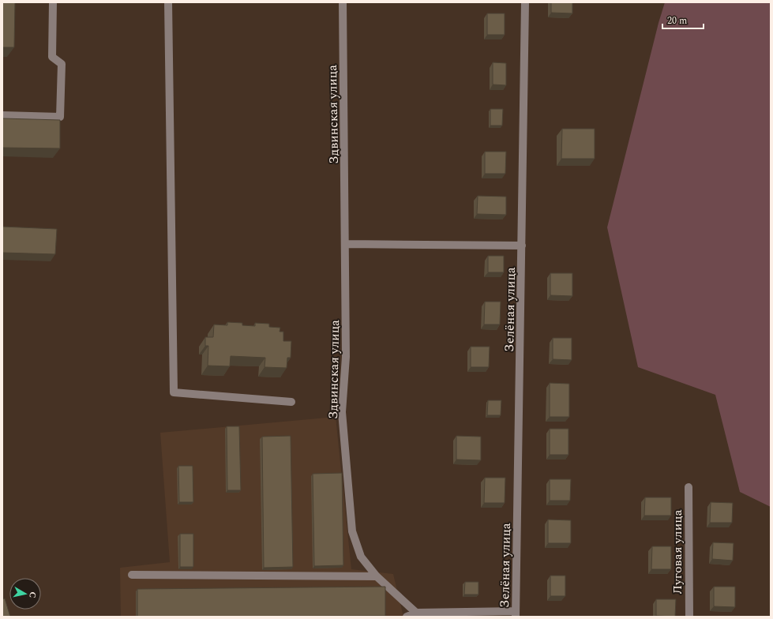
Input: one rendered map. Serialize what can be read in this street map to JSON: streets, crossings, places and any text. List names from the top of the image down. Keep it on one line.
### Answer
{"streets":{"street":["Здвинская улица","Зелёная улица","Луговая улица"]},"scale_bar":"20 m","north":"right"}
